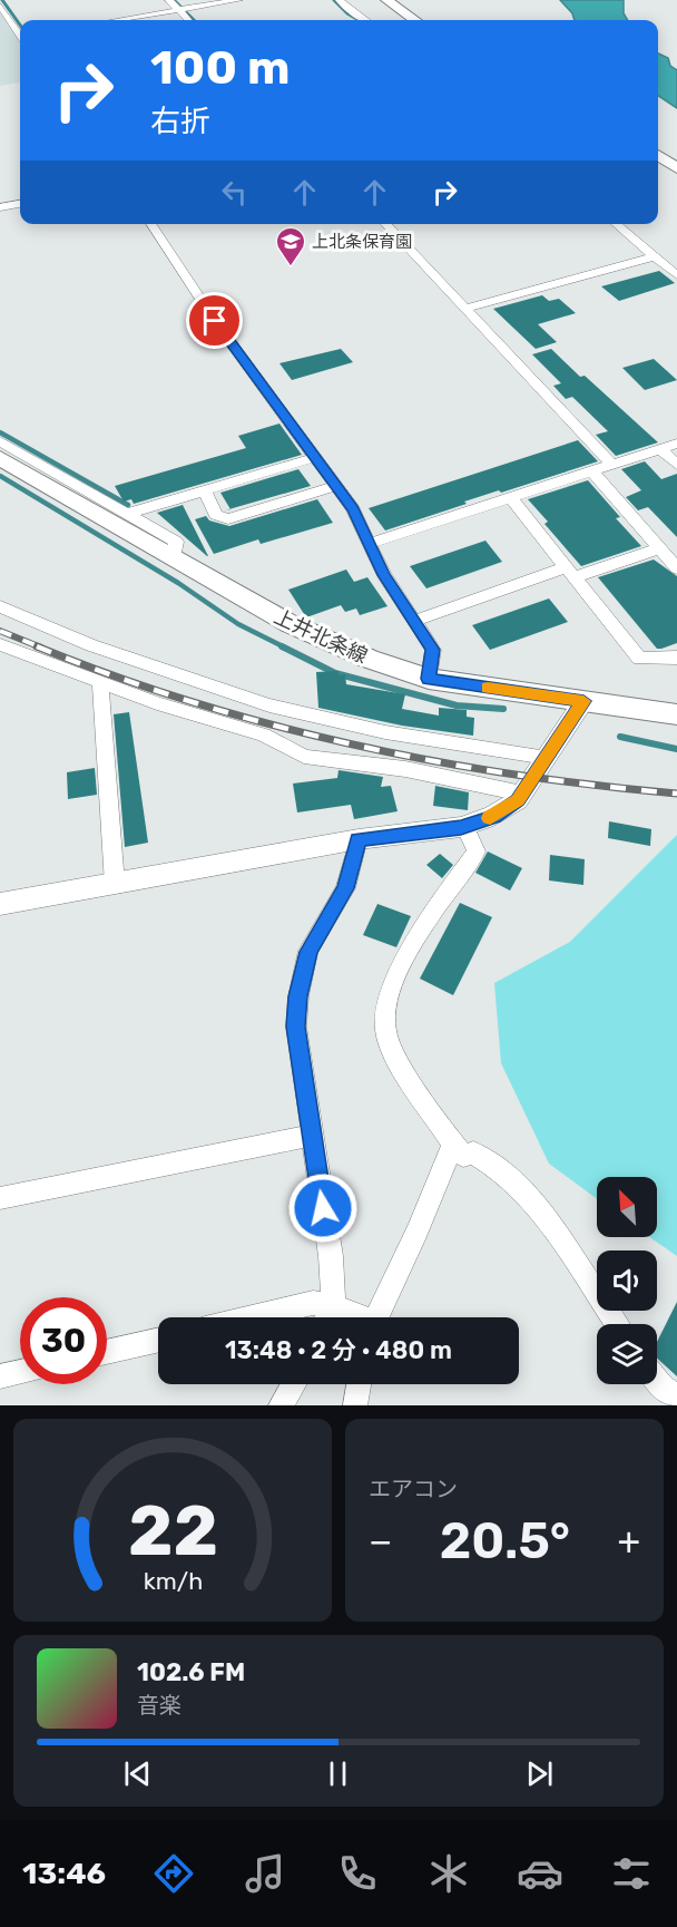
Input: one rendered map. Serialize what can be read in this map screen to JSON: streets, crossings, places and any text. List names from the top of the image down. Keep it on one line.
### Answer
{"streets":{"main road":["上井北条線"]},"places":{"school or university":["上北条保育園"]},"north":"top left","page":{"turn":["100 m","右折"],"limit":"30","trip":"13:48 · 2 分 · 480 m","tile":"エアコン","heat":["−","20.5°","+"],"song":["102.6 FM","音楽"],"tabs":"13:46","gauge":["22","km/h"]}}
